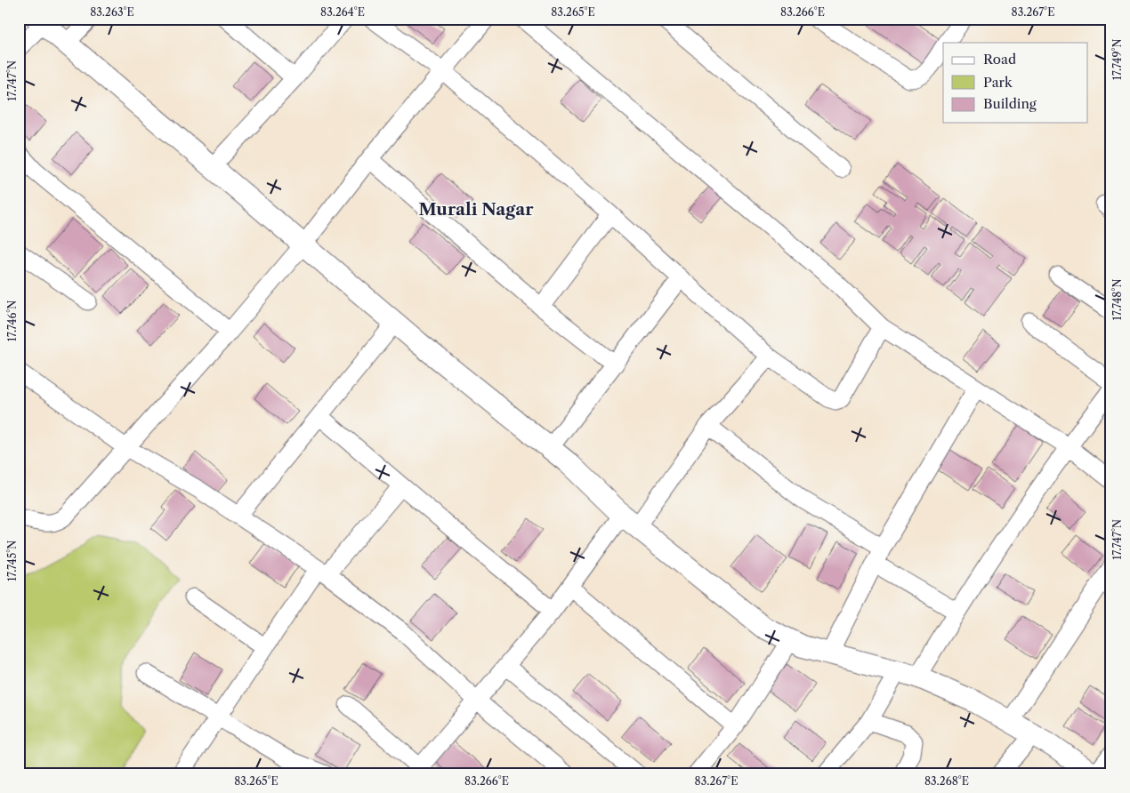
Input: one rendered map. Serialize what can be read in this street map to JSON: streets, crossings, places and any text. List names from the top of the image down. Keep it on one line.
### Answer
{"districts":["Murali Nagar"],"legend":["Road","Park","Building"],"coordinates":["83.263°E","83.264°E","83.265°E","83.266°E","83.267°E","17.749°N","17.747°N","17.748°N","17.746°N","17.745°N","83.268°E"]}
